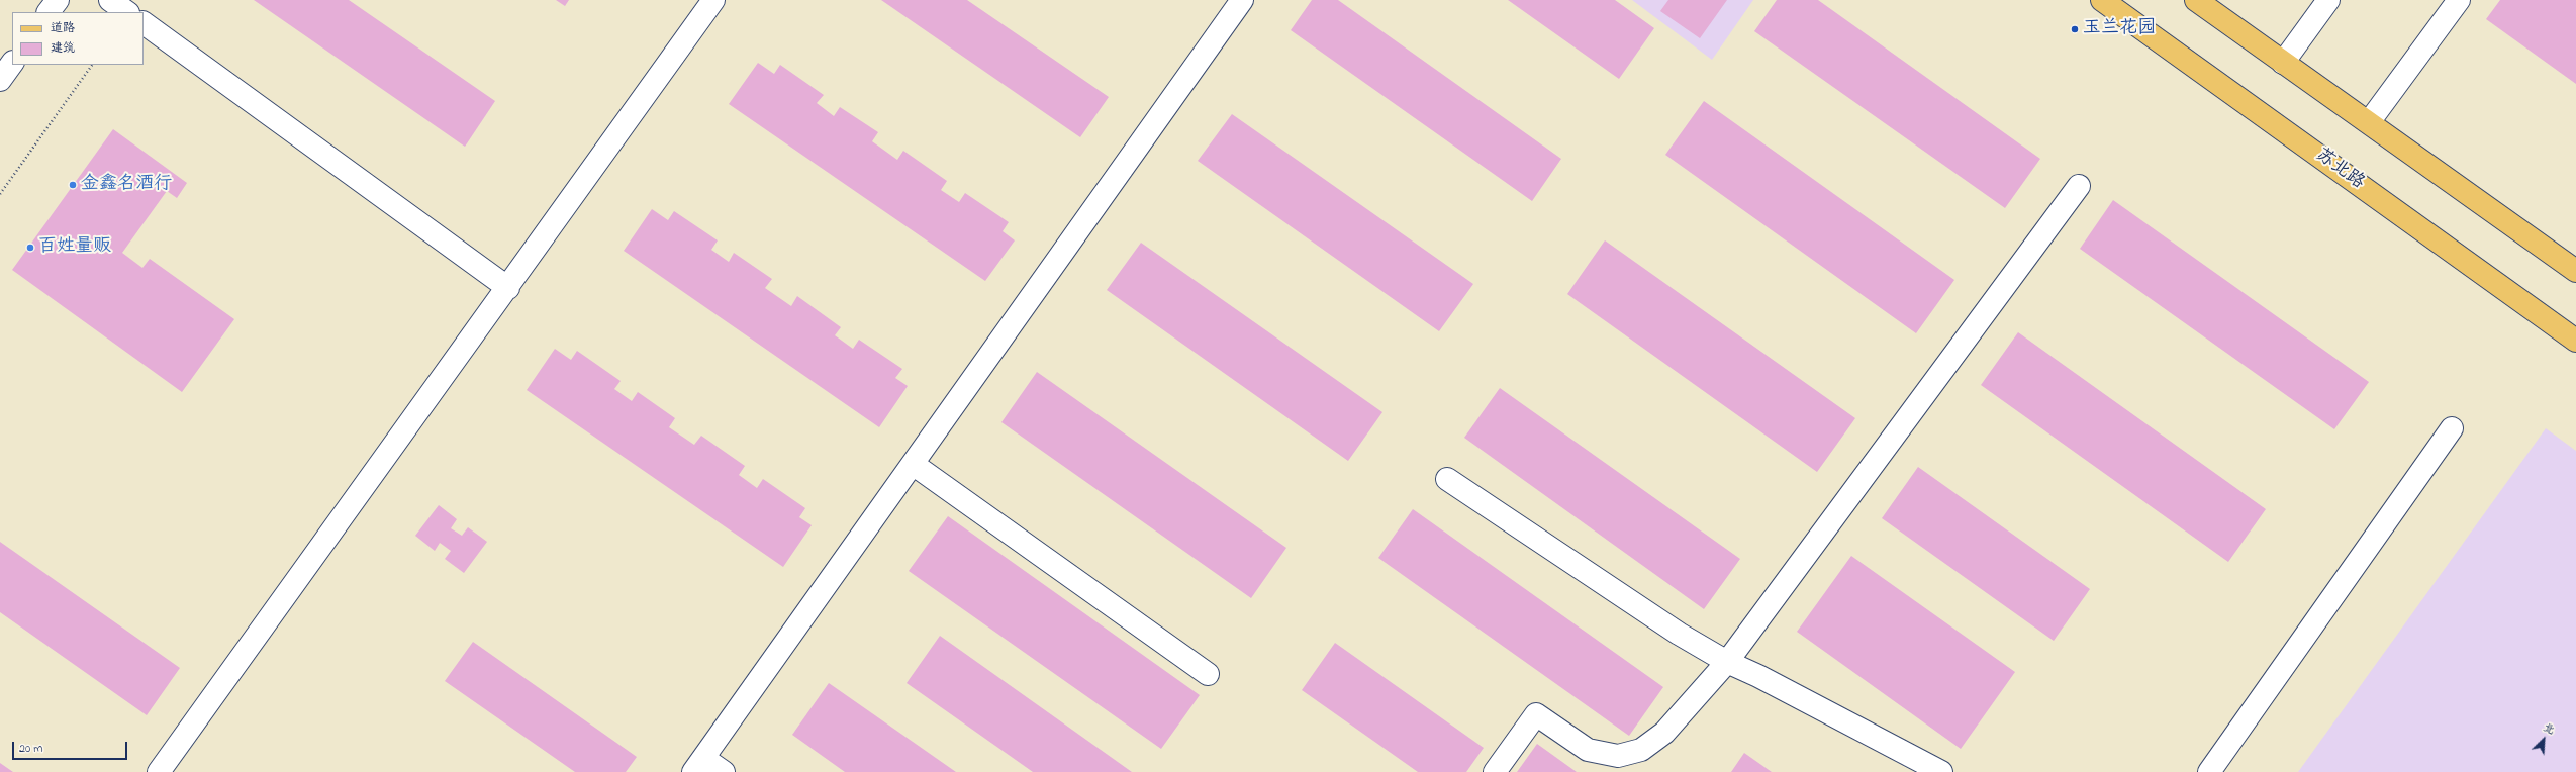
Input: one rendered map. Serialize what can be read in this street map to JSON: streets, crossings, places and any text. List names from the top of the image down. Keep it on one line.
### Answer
{"streets":{"main road":["苏北路"]},"places":["玉兰花园","金鑫名酒行","百姓量贩"],"legend":["道路","建筑"],"scale_bar":"20 m","north":"top right"}
